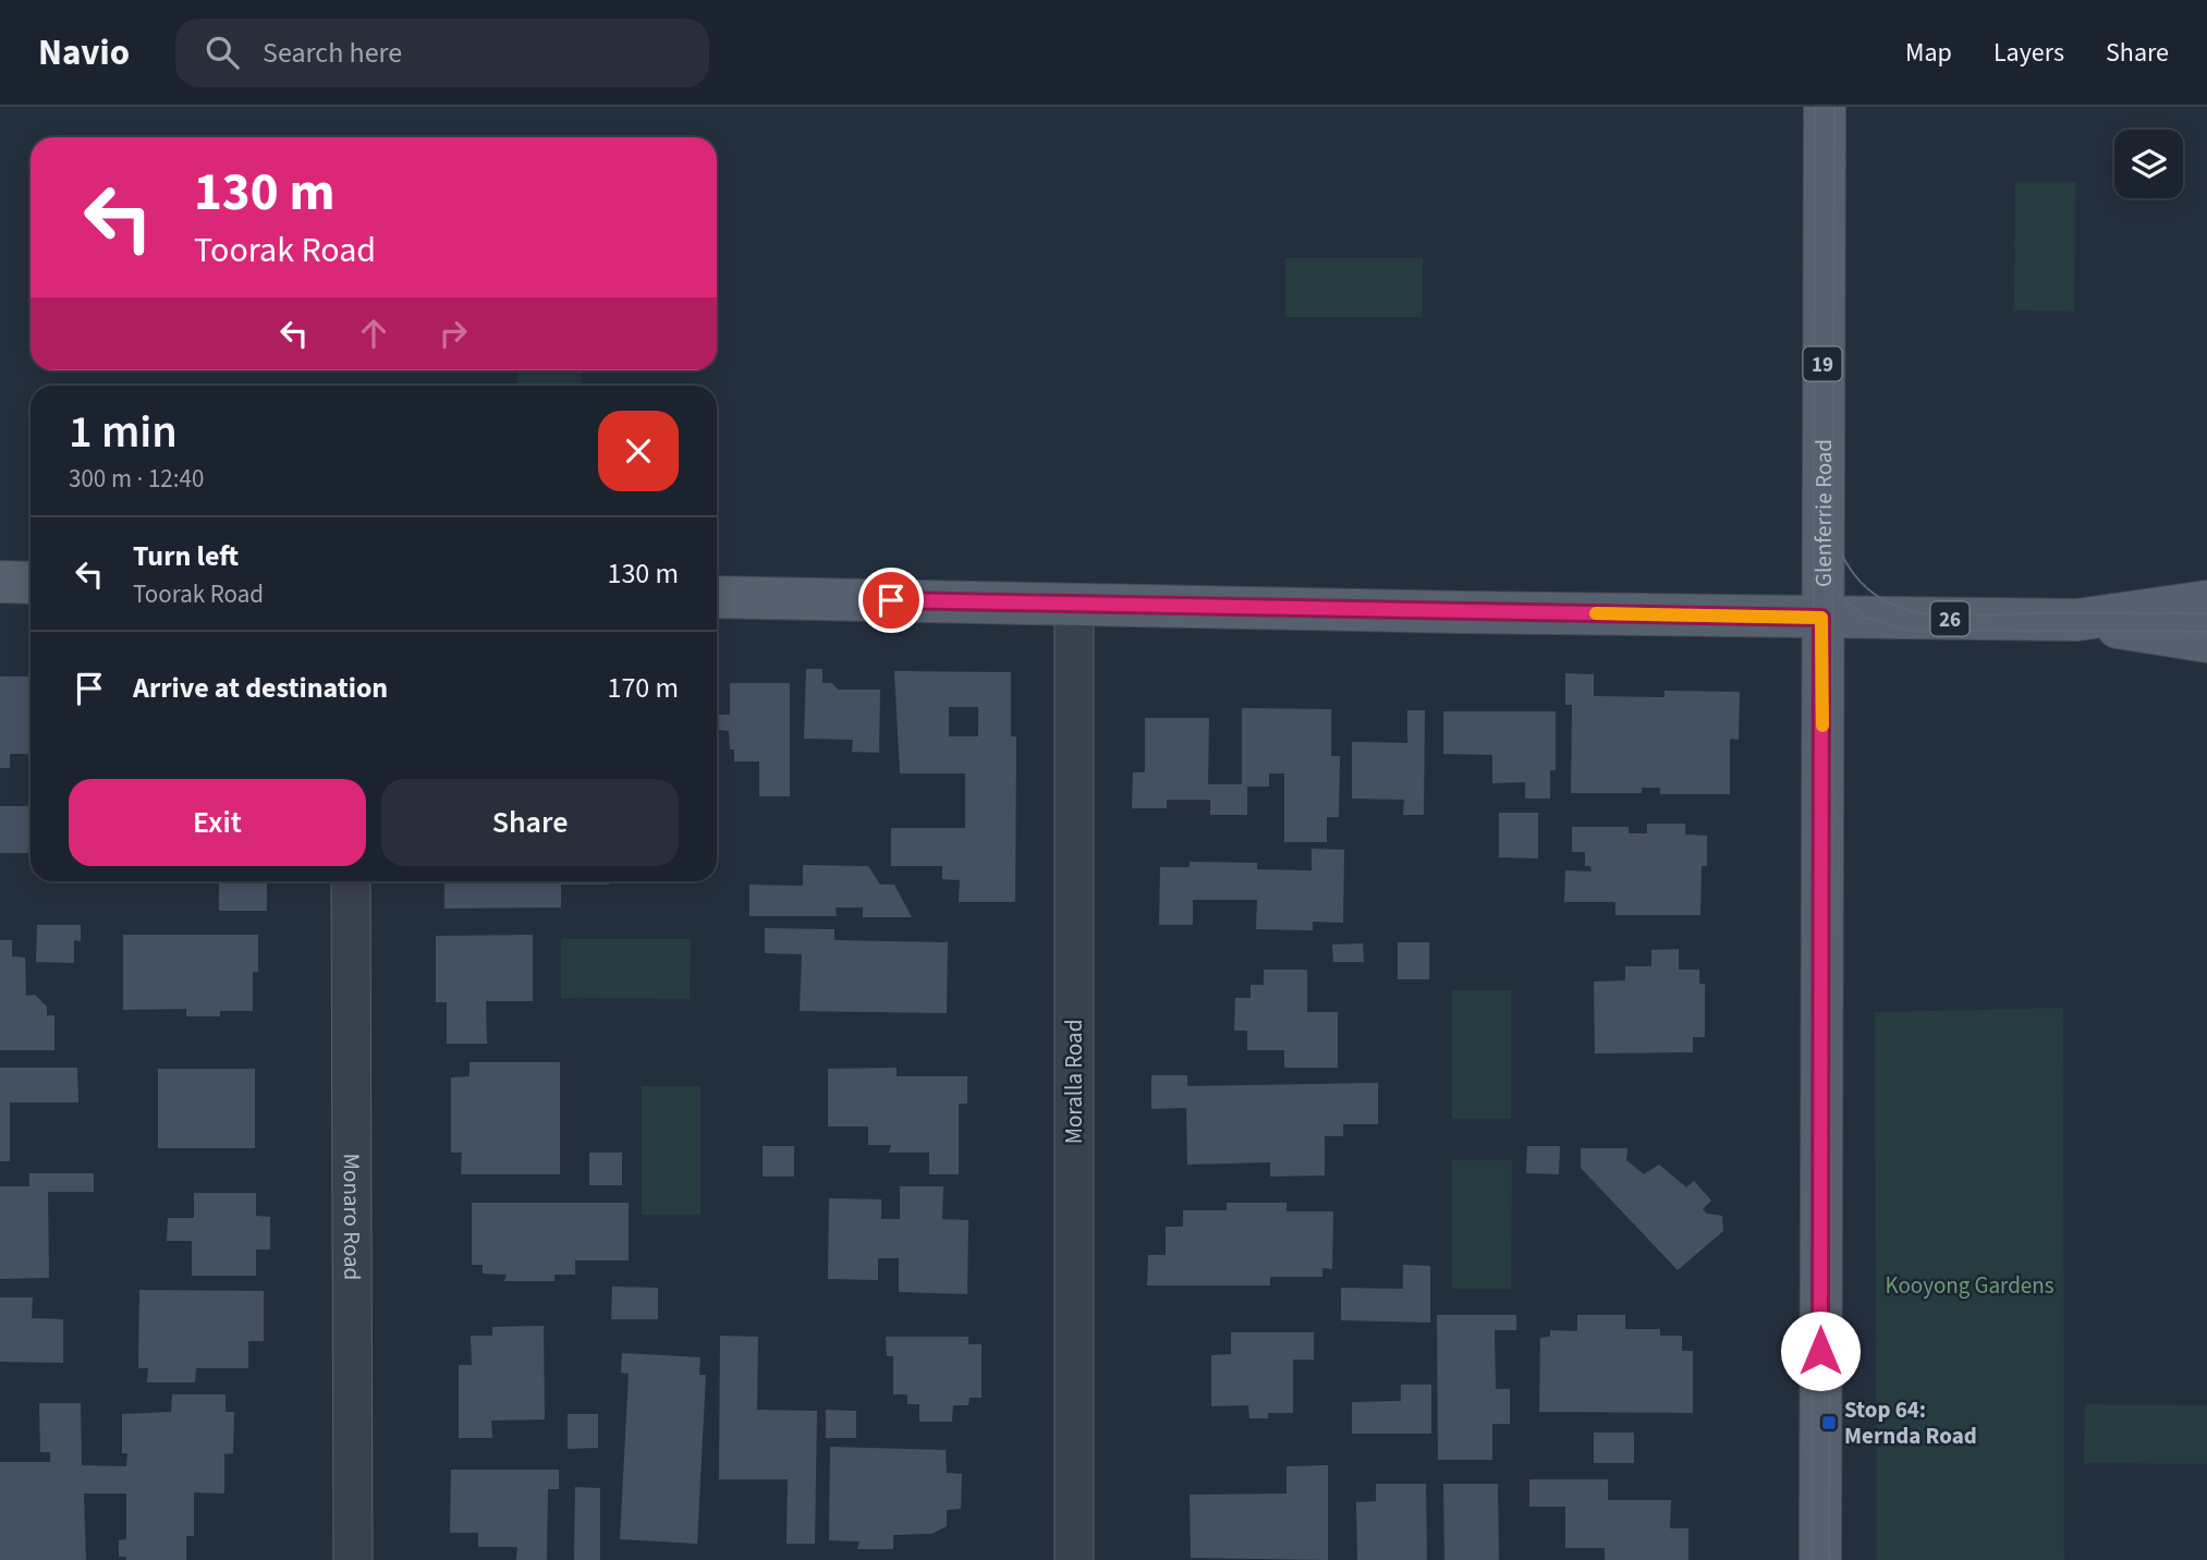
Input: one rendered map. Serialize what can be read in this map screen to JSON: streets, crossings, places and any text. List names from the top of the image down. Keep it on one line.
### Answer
{"streets":{"main road":["19","Glenferrie Road","26"],"street":["Moralla Road","Monaro Road"]},"crossings":[["Glenferrie Road","26"],["26","Moralla Road"]],"parks":["Kooyong Gardens"],"places":{"transit":["Stop 64: Mernda Road"]},"page":{"header":"Navio","search":"Search here","nav":["Map","Layers","Share"],"turn":["130 m","Toorak Road"],"heading":["1 min","300 m · 12:40"],"list":[{"name":"Turn left","note":"Toorak Road","value":"130 m"},{"name":"Arrive at destination","value":"170 m"}],"buttons":["Exit","Share"]}}
